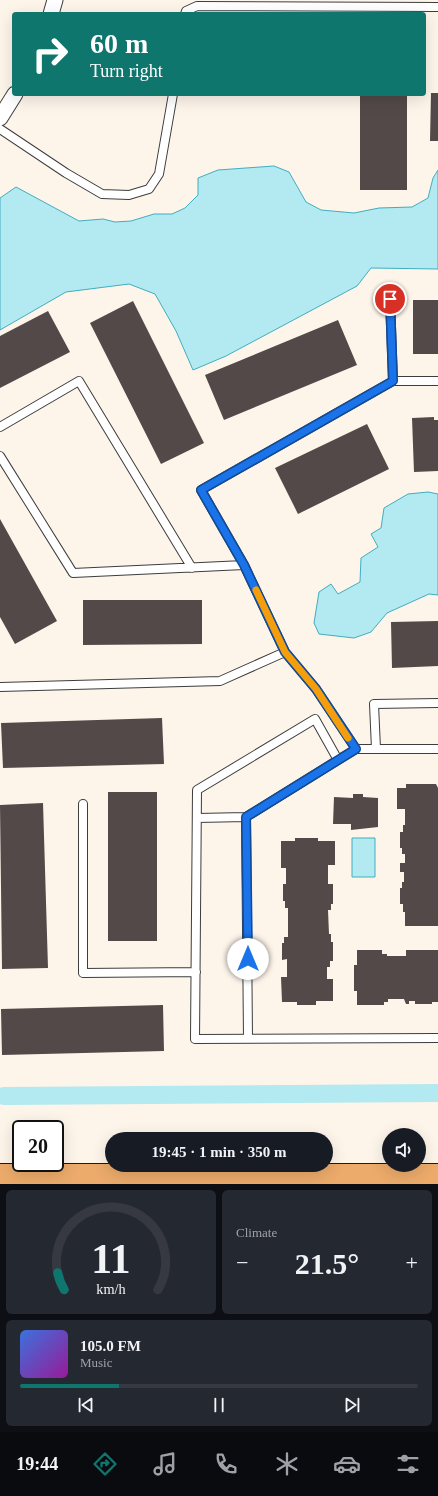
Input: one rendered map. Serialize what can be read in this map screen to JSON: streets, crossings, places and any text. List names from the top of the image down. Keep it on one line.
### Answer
{"page":{"turn":["60 m","Turn right"],"limit":"20","trip":"19:45 · 1 min · 350 m","tile":"Climate","heat":["−","21.5°","+"],"song":["105.0 FM","Music"],"tabs":"19:44","gauge":["11","km/h"]}}
